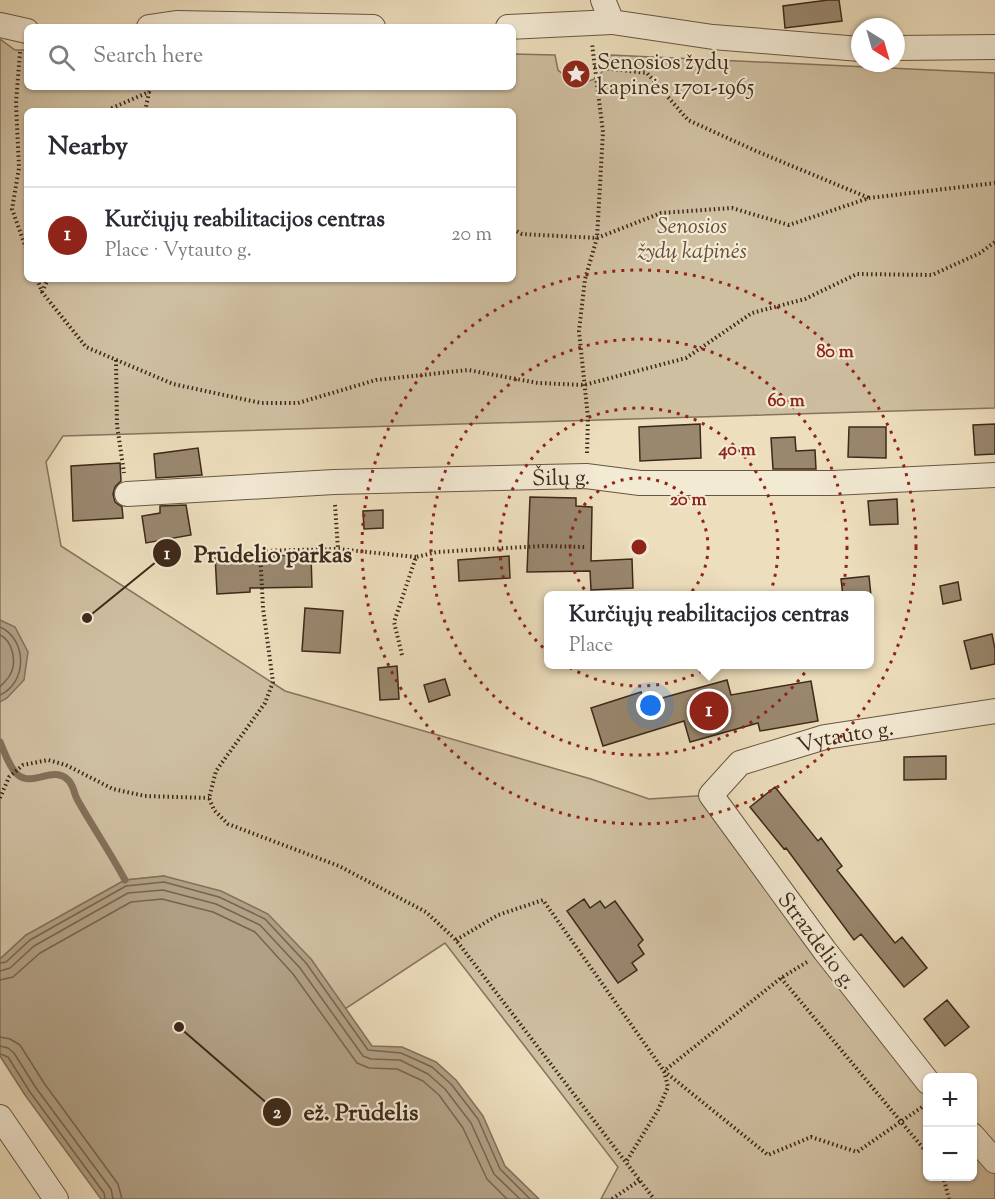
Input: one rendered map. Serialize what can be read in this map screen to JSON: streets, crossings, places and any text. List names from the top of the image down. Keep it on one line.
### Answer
{"streets":{"street":["Šilų g.","Vytauto g.","Strazdelio g."]},"crossings":[["Vytauto g.","Strazdelio g."]],"parks":["Senosios žydų kapinės"],"places":{"place":["Senosios žydų kapinės 1701-1965"],"other":["Prūdelio parkas","ež. Prūdelis"]},"north":"bottom right","page":{"search":"Search here","heading":"Nearby","list":[{"mark":"1","name":"Kurčiųjų reabilitacijos centras","note":"Place · Vytauto g.","value":"20 m"}],"popup":["Kurčiųjų reabilitacijos centras","Place"],"pins":"1","map_buttons":["+","−"]},"rings":["80 m","60 m","40 m","20 m"]}
